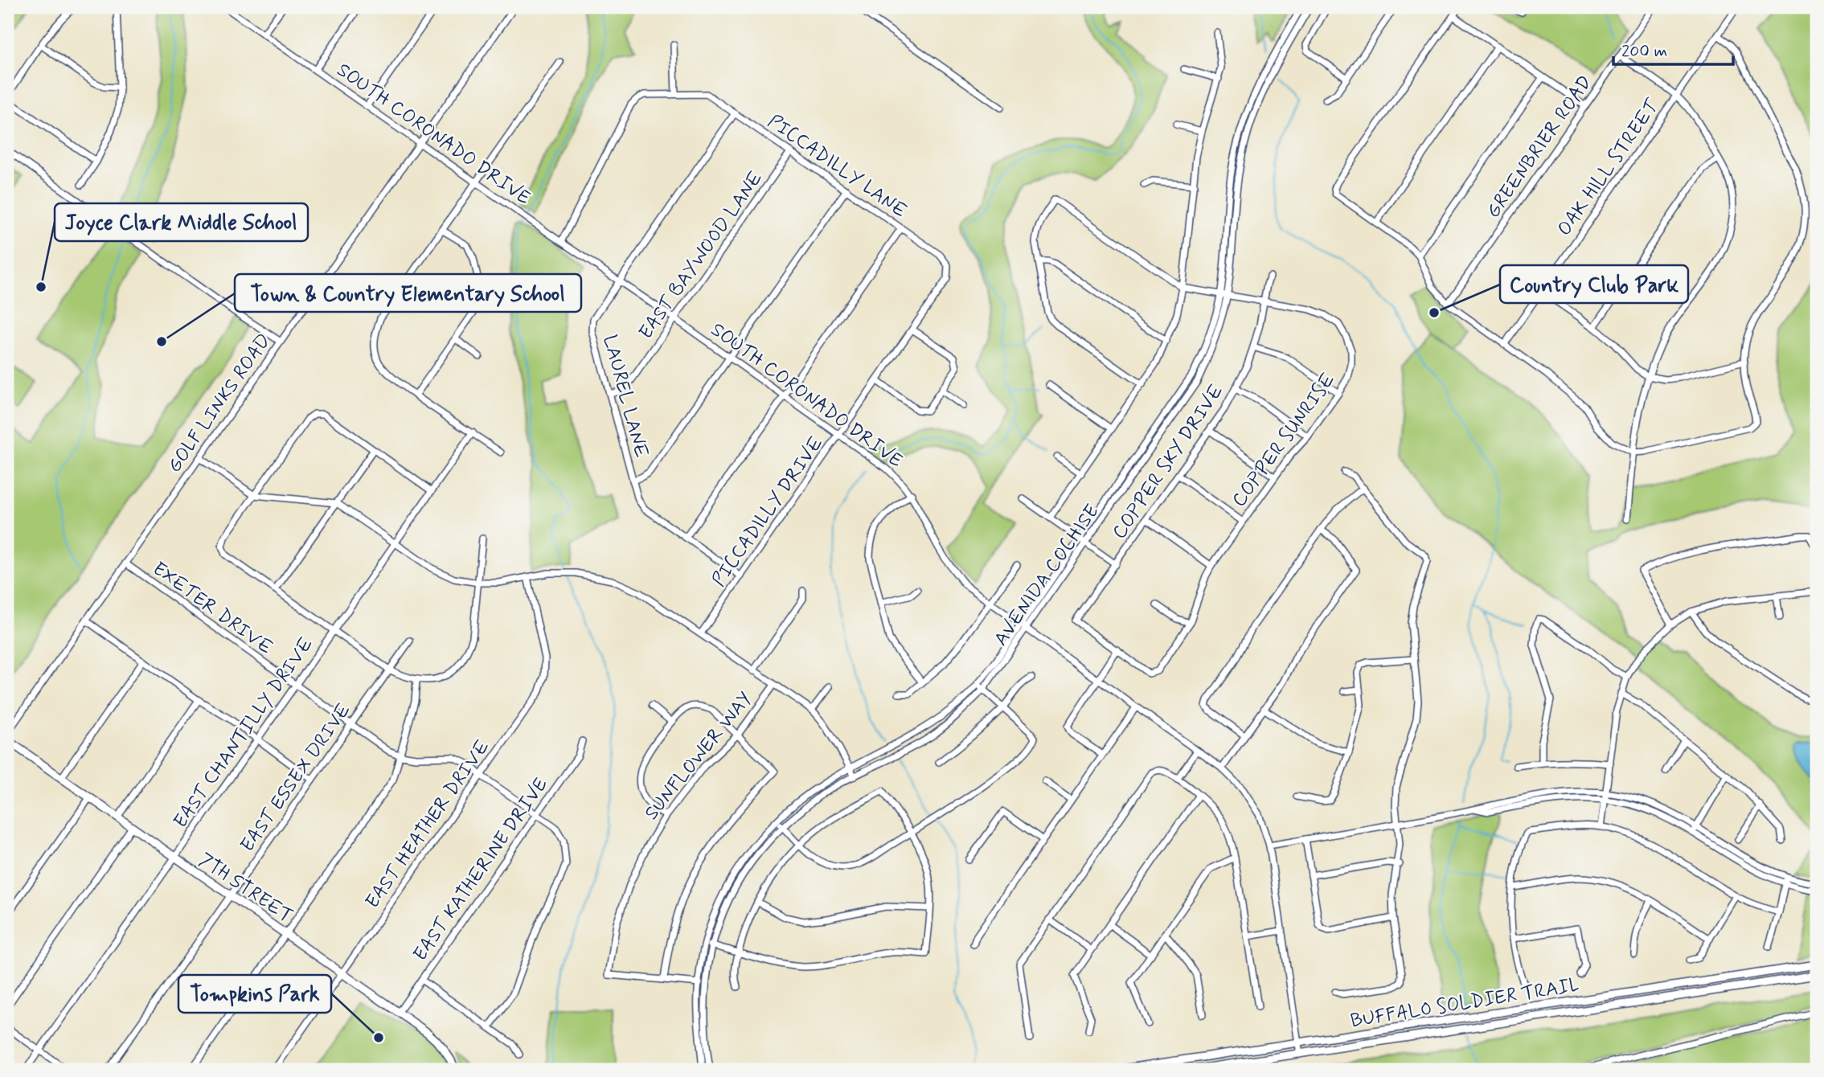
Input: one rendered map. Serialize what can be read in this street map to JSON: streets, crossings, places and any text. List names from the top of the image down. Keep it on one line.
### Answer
{"streets":{"main road":["7TH STREET","BUFFALO SOLDIER TRAIL"],"street":["SOUTH CORONADO DRIVE","GREENBRIER ROAD","PICCADILLY LANE","OAK HILL STREET","EAST BAYWOOD LANE","LAUREL LANE","GOLF LINKS ROAD","COPPER SUNRISE","COPPER SKY DRIVE","PICCADILLY DRIVE","AVENIDA COCHISE","EXETER DRIVE","EAST CHANTILLY DRIVE","SUNFLOWER WAY","EAST ESSEX DRIVE","EAST HEATHER DRIVE","EAST KATHERINE DRIVE"]},"crossings":[["SOUTH CORONADO DRIVE","EAST BAYWOOD LANE"],["SOUTH CORONADO DRIVE","LAUREL LANE"],["SOUTH CORONADO DRIVE","GOLF LINKS ROAD"],["SOUTH CORONADO DRIVE","PICCADILLY DRIVE"],["SOUTH CORONADO DRIVE","AVENIDA COCHISE"],["SOUTH CORONADO DRIVE","BUFFALO SOLDIER TRAIL"],["PICCADILLY LANE","EAST BAYWOOD LANE"],["PICCADILLY LANE","LAUREL LANE"],["PICCADILLY LANE","PICCADILLY DRIVE"],["EAST BAYWOOD LANE","LAUREL LANE"],["LAUREL LANE","PICCADILLY DRIVE"],["GOLF LINKS ROAD","EXETER DRIVE"],["COPPER SUNRISE","COPPER SKY DRIVE"],["COPPER SUNRISE","AVENIDA COCHISE"],["EXETER DRIVE","EAST CHANTILLY DRIVE"],["EXETER DRIVE","EAST ESSEX DRIVE"],["EXETER DRIVE","EAST HEATHER DRIVE"],["EXETER DRIVE","EAST KATHERINE DRIVE"],["EAST CHANTILLY DRIVE","7TH STREET"],["EAST ESSEX DRIVE","7TH STREET"],["EAST HEATHER DRIVE","7TH STREET"],["EAST KATHERINE DRIVE","7TH STREET"]],"places":["Joyce Clark Middle School","Country Club Park","Town & Country Elementary School","Tompkins Park"],"scale_bar":"200 m"}
